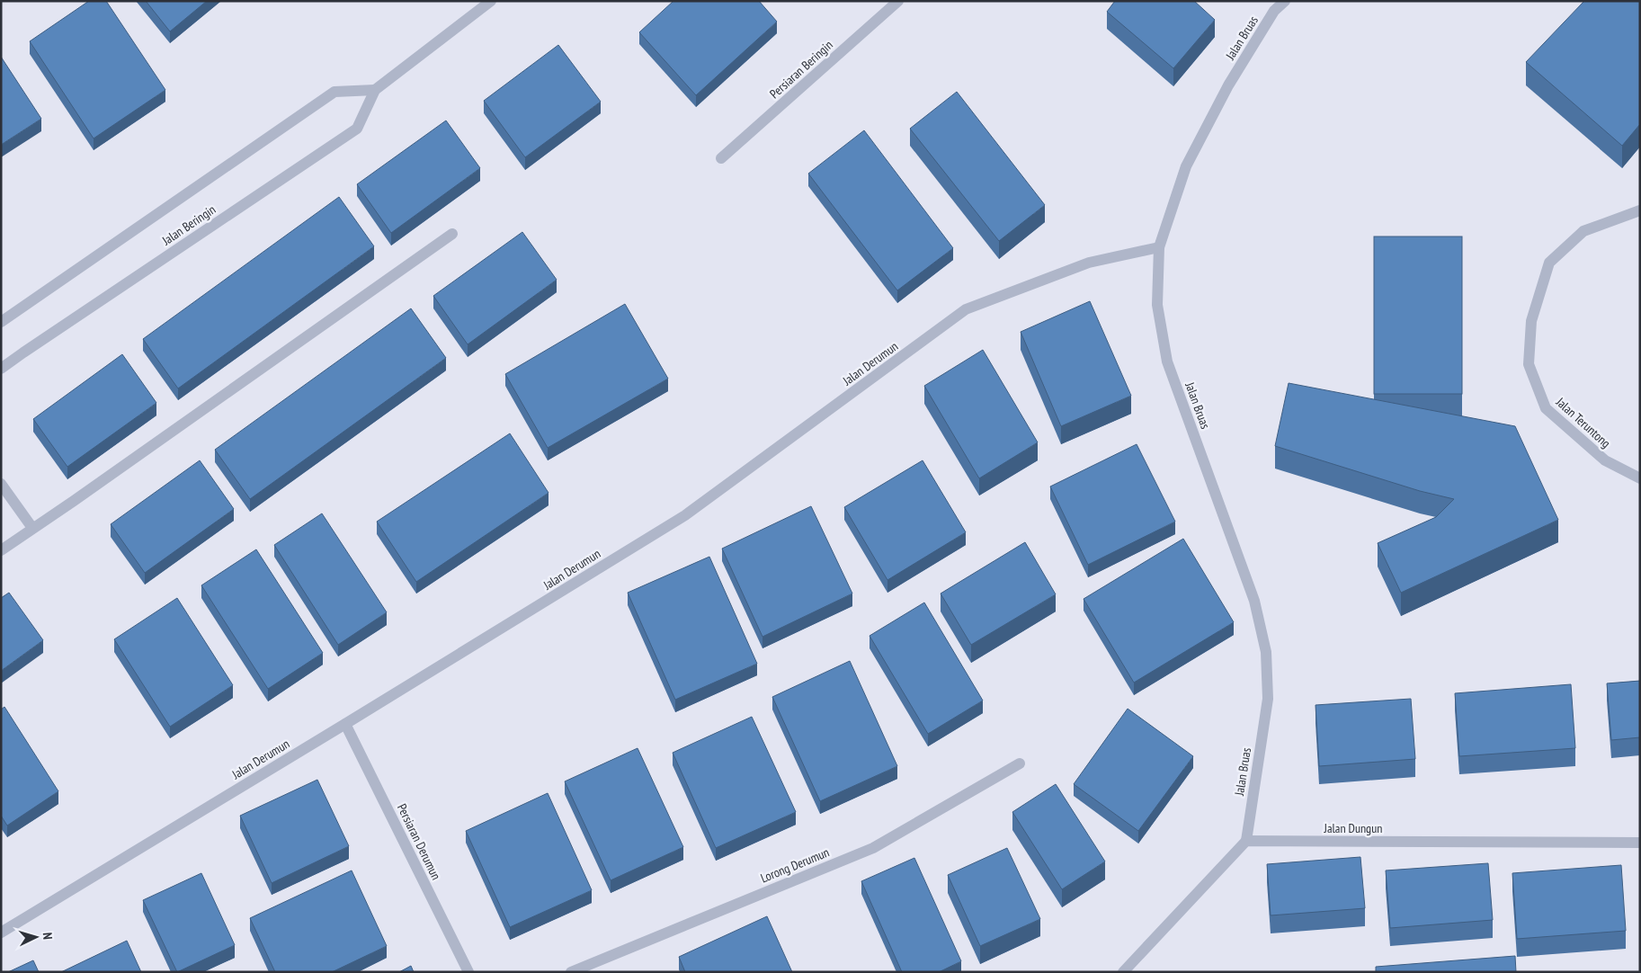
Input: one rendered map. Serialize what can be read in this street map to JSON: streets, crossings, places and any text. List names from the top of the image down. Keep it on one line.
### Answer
{"streets":{"street":["Jalan Bruas","Persiaran Beringin","Jalan Beringin","Jalan Derumun","Jalan Teruntong","Jalan Dungun","Persiaran Derumun","Lorong Derumun"]},"crossings":[["Jalan Bruas","Jalan Derumun"],["Jalan Bruas","Jalan Dungun"],["Jalan Derumun","Persiaran Derumun"]],"north":"right"}
